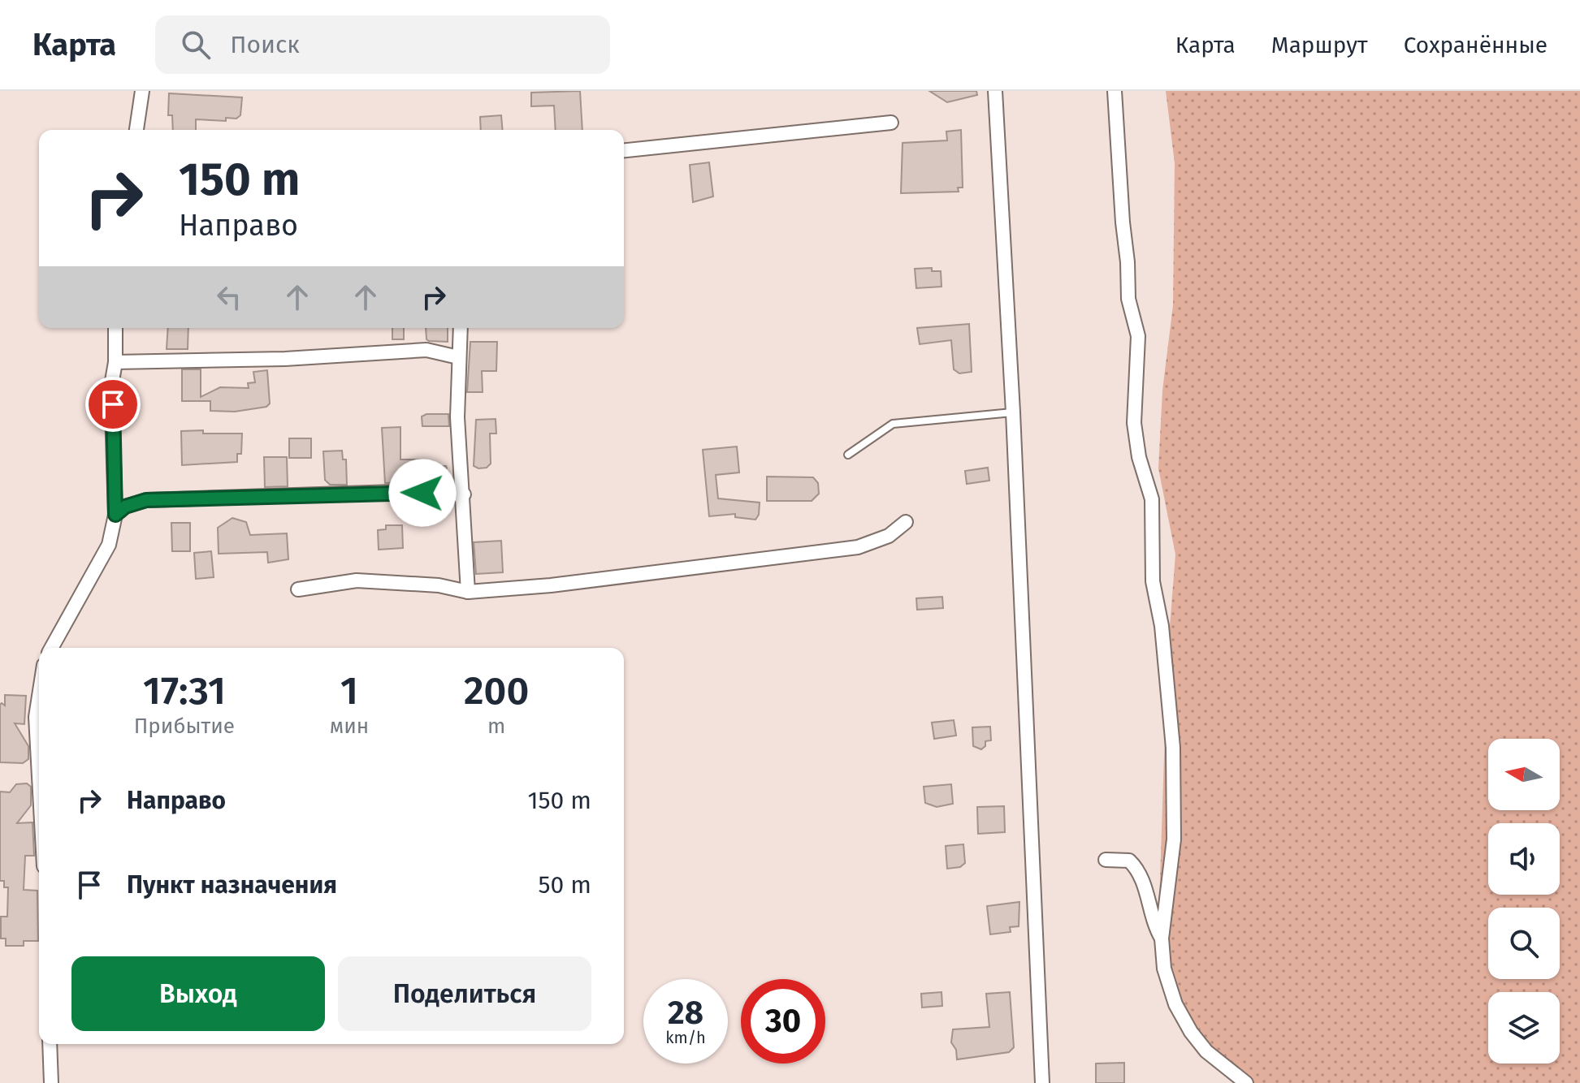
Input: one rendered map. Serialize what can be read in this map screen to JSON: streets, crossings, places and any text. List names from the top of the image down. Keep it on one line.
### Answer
{"north":"left","page":{"header":"Карта","search":"Поиск","nav":["Карта","Маршрут","Сохранённые"],"turn":["150 m","Направо"],"eta":["17:31","Прибытие","1","мин","200","m"],"list":[{"name":"Направо","value":"150 m"},{"name":"Пункт назначения","value":"50 m"}],"buttons":["Выход","Поделиться"],"speed":"28 km/h","limit":"30"}}
